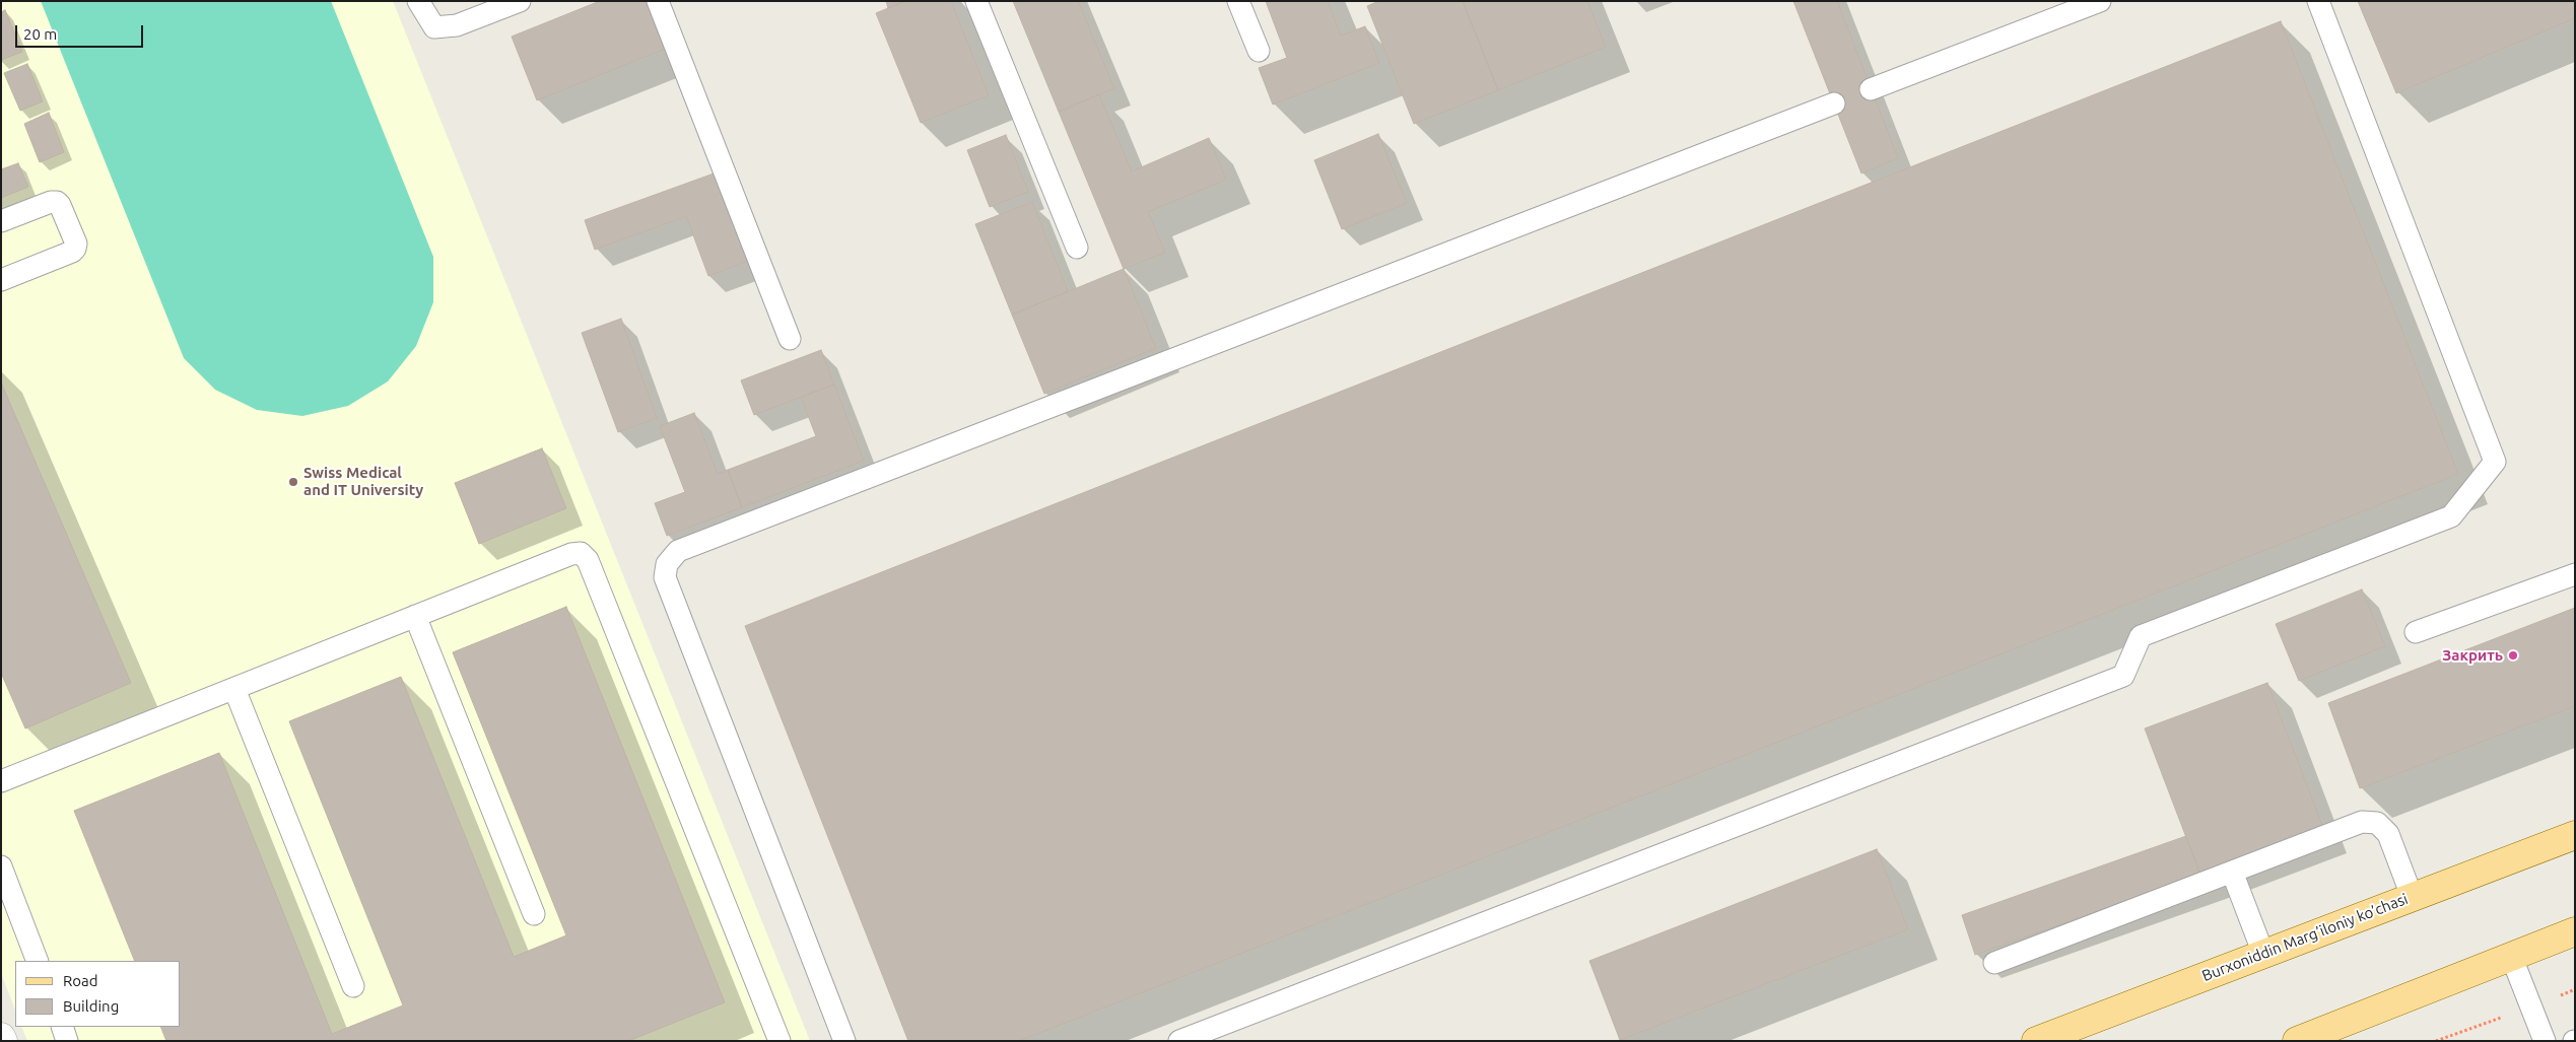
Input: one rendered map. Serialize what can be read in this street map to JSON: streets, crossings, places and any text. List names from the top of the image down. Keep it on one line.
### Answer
{"streets":{"main road":["Burxoniddin Marg’iloniy ko’chasi"]},"places":["Swiss Medical and IT University","Закрить"],"legend":["Road","Building"],"scale_bar":"20 m"}
